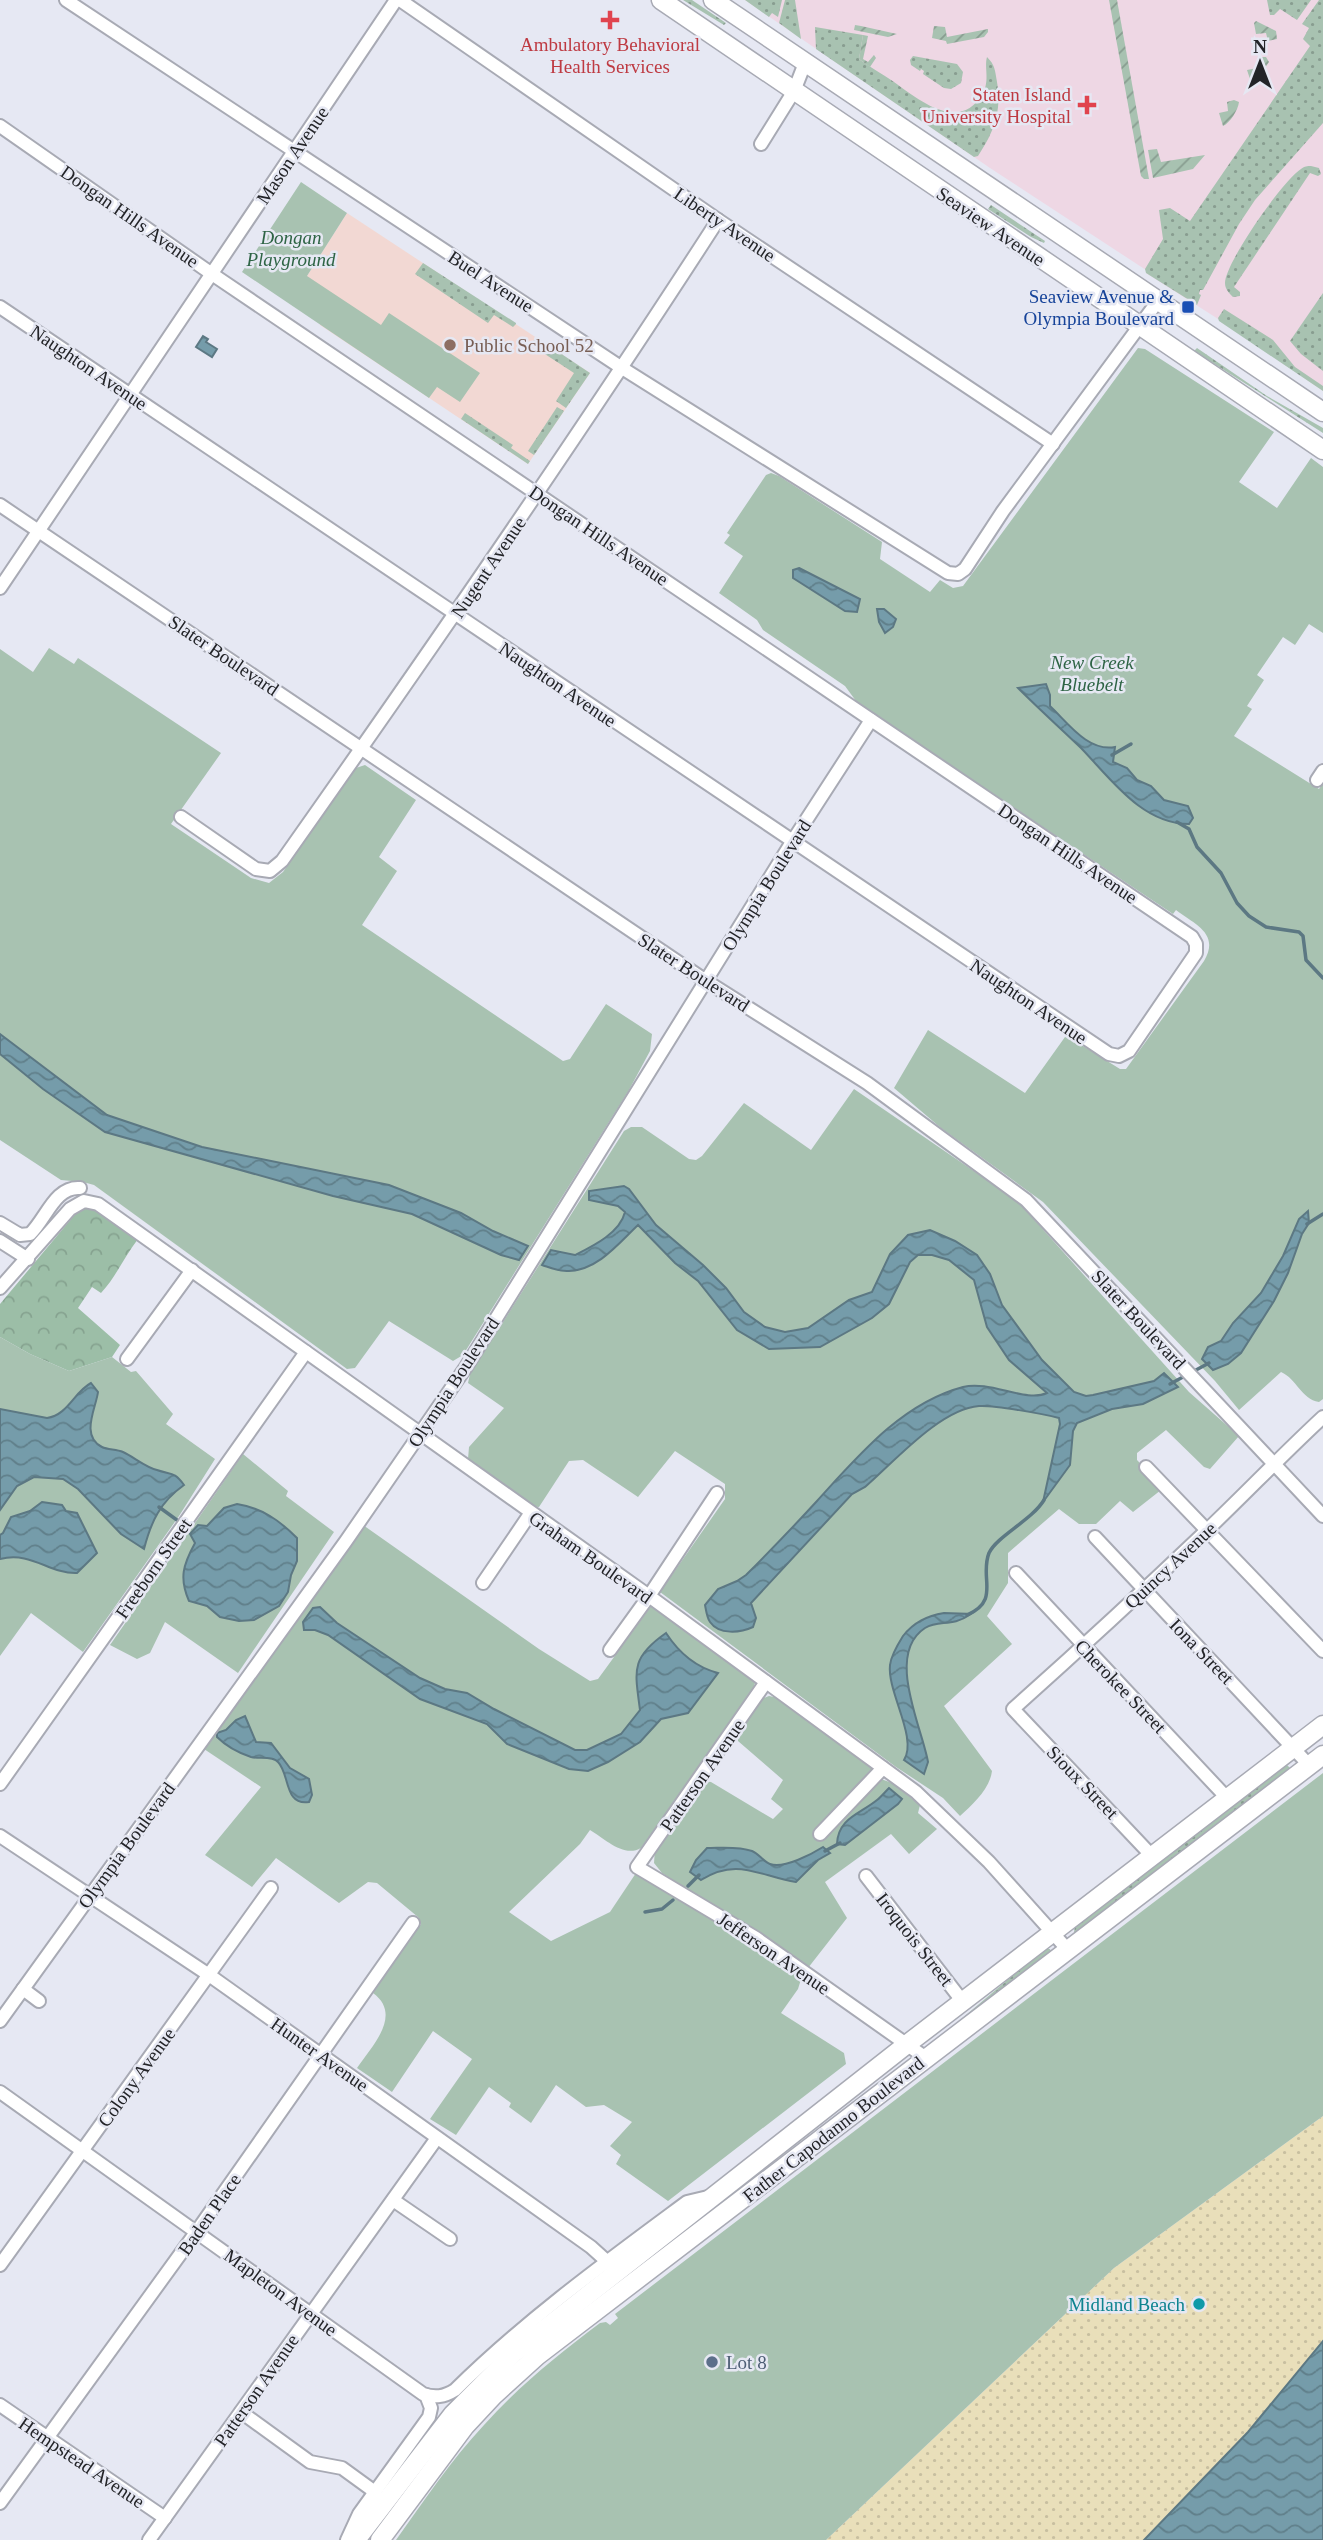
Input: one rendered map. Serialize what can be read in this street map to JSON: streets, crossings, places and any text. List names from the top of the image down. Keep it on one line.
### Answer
{"streets":{"main road":["Seaview Avenue","Father Capodanno Boulevard"],"street":["Mason Avenue","Dongan Hills Avenue","Liberty Avenue","Buel Avenue","Naughton Avenue","Nugent Avenue","Slater Boulevard","Olympia Boulevard","Graham Boulevard","Quincy Avenue","Freeborn Street","Iona Street","Cherokee Street","Patterson Avenue","Sioux Street","Iroquois Street","Jefferson Avenue","Hunter Avenue","Colony Avenue","Baden Place","Mapleton Avenue","Hempstead Avenue"]},"crossings":[["Mason Avenue","Dongan Hills Avenue"],["Mason Avenue","Liberty Avenue"],["Mason Avenue","Buel Avenue"],["Mason Avenue","Naughton Avenue"],["Mason Avenue","Slater Boulevard"],["Dongan Hills Avenue","Naughton Avenue"],["Dongan Hills Avenue","Nugent Avenue"],["Dongan Hills Avenue","Olympia Boulevard"],["Liberty Avenue","Buel Avenue"],["Liberty Avenue","Nugent Avenue"],["Buel Avenue","Nugent Avenue"],["Naughton Avenue","Nugent Avenue"],["Naughton Avenue","Olympia Boulevard"],["Nugent Avenue","Slater Boulevard"],["Slater Boulevard","Olympia Boulevard"],["Slater Boulevard","Quincy Avenue"],["Olympia Boulevard","Graham Boulevard"],["Olympia Boulevard","Hunter Avenue"],["Graham Boulevard","Freeborn Street"],["Graham Boulevard","Patterson Avenue"],["Graham Boulevard","Father Capodanno Boulevard"],["Quincy Avenue","Iona Street"],["Quincy Avenue","Cherokee Street"],["Quincy Avenue","Sioux Street"],["Iona Street","Father Capodanno Boulevard"],["Cherokee Street","Father Capodanno Boulevard"],["Patterson Avenue","Jefferson Avenue"],["Patterson Avenue","Hunter Avenue"],["Patterson Avenue","Mapleton Avenue"],["Patterson Avenue","Hempstead Avenue"],["Sioux Street","Father Capodanno Boulevard"],["Iroquois Street","Father Capodanno Boulevard"],["Jefferson Avenue","Father Capodanno Boulevard"],["Hunter Avenue","Colony Avenue"],["Hunter Avenue","Father Capodanno Boulevard"],["Hunter Avenue","Baden Place"],["Colony Avenue","Mapleton Avenue"],["Father Capodanno Boulevard","Mapleton Avenue"],["Baden Place","Mapleton Avenue"],["Baden Place","Hempstead Avenue"]],"parks":["Dongan Playground","New Creek Bluebelt"],"places":{"health":["Ambulatory Behavioral Health Services","Staten Island University Hospital"],"transit":["Seaview Avenue & Olympia Boulevard"],"other":["Public School 52","Midland Beach","Lot 8"]},"north":"top"}
